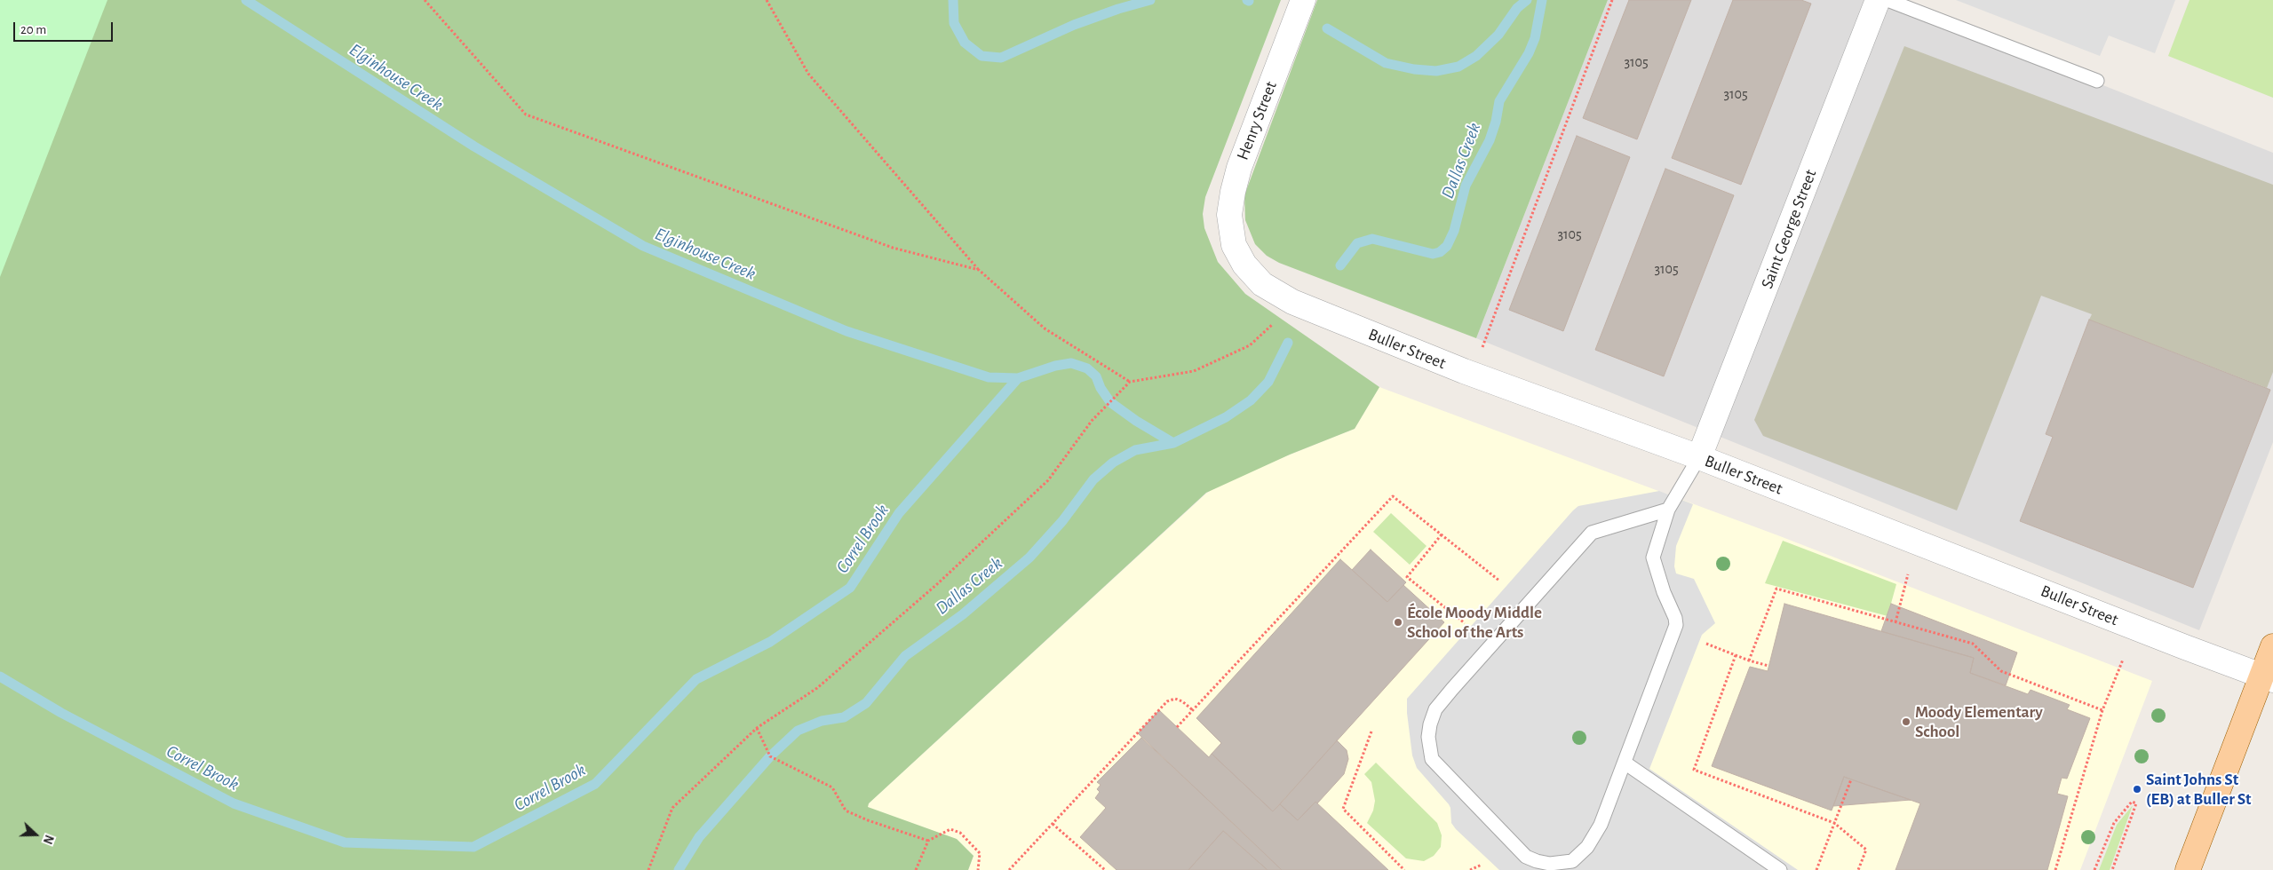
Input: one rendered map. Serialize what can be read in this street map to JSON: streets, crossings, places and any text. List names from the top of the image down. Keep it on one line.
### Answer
{"streets":{"street":["Henry Street","Saint George Street","Buller Street"]},"crossings":[["Henry Street","Buller Street"],["Saint George Street","Buller Street"]],"water":["Elginhouse Creek","Dallas Creek","Correl Brook"],"places":["École Moody Middle School of the Arts","Moody Elementary School","Saint Johns St (EB) at Buller St"],"house_numbers":["3105","3105","3105","3105"],"scale_bar":"20 m","north":"right"}
